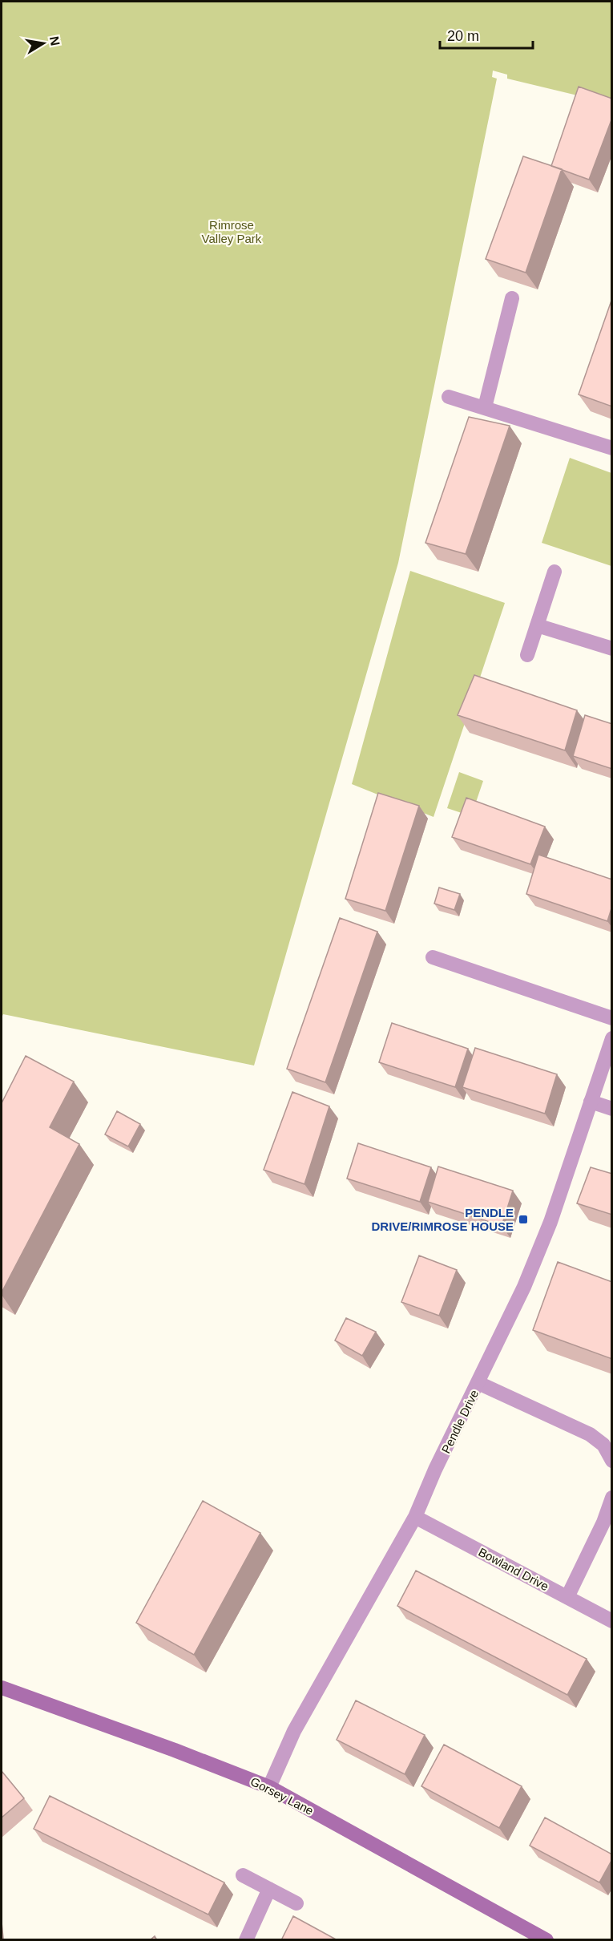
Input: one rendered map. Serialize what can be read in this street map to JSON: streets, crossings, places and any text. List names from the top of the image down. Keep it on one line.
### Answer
{"streets":{"main road":["Gorsey Lane"],"street":["Pendle Drive","Bowland Drive"]},"crossings":[["Pendle Drive","Bowland Drive"],["Pendle Drive","Gorsey Lane"]],"parks":["Rimrose Valley Park"],"places":{"transit":["PENDLE DRIVE/RIMROSE HOUSE"]},"scale_bar":"20 m","north":"right"}
